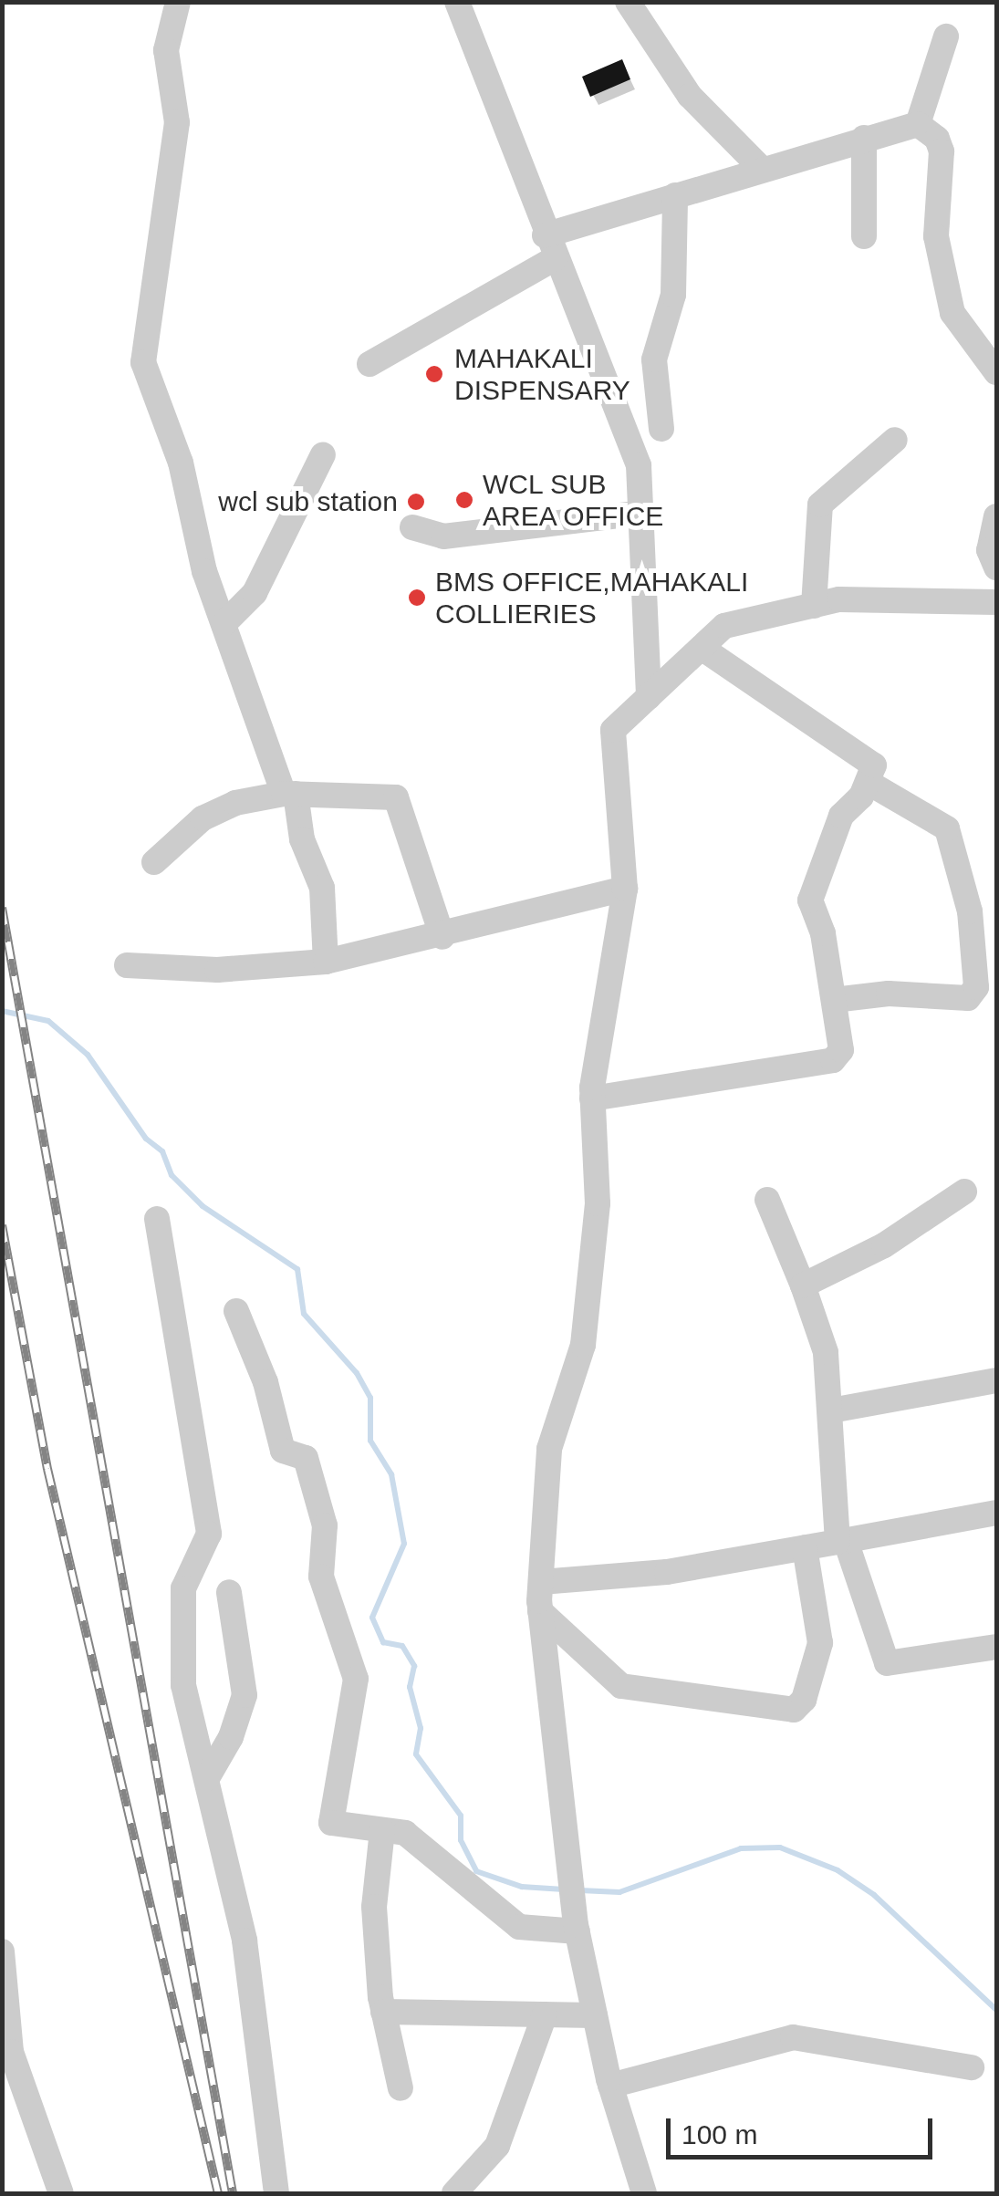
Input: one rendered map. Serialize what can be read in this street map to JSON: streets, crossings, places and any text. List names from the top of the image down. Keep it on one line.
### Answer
{"places":["MAHAKALI DISPENSARY","WCL SUB AREA OFFICE","wcl sub station","BMS OFFICE,MAHAKALI COLLIERIES"],"scale_bar":"100 m"}
